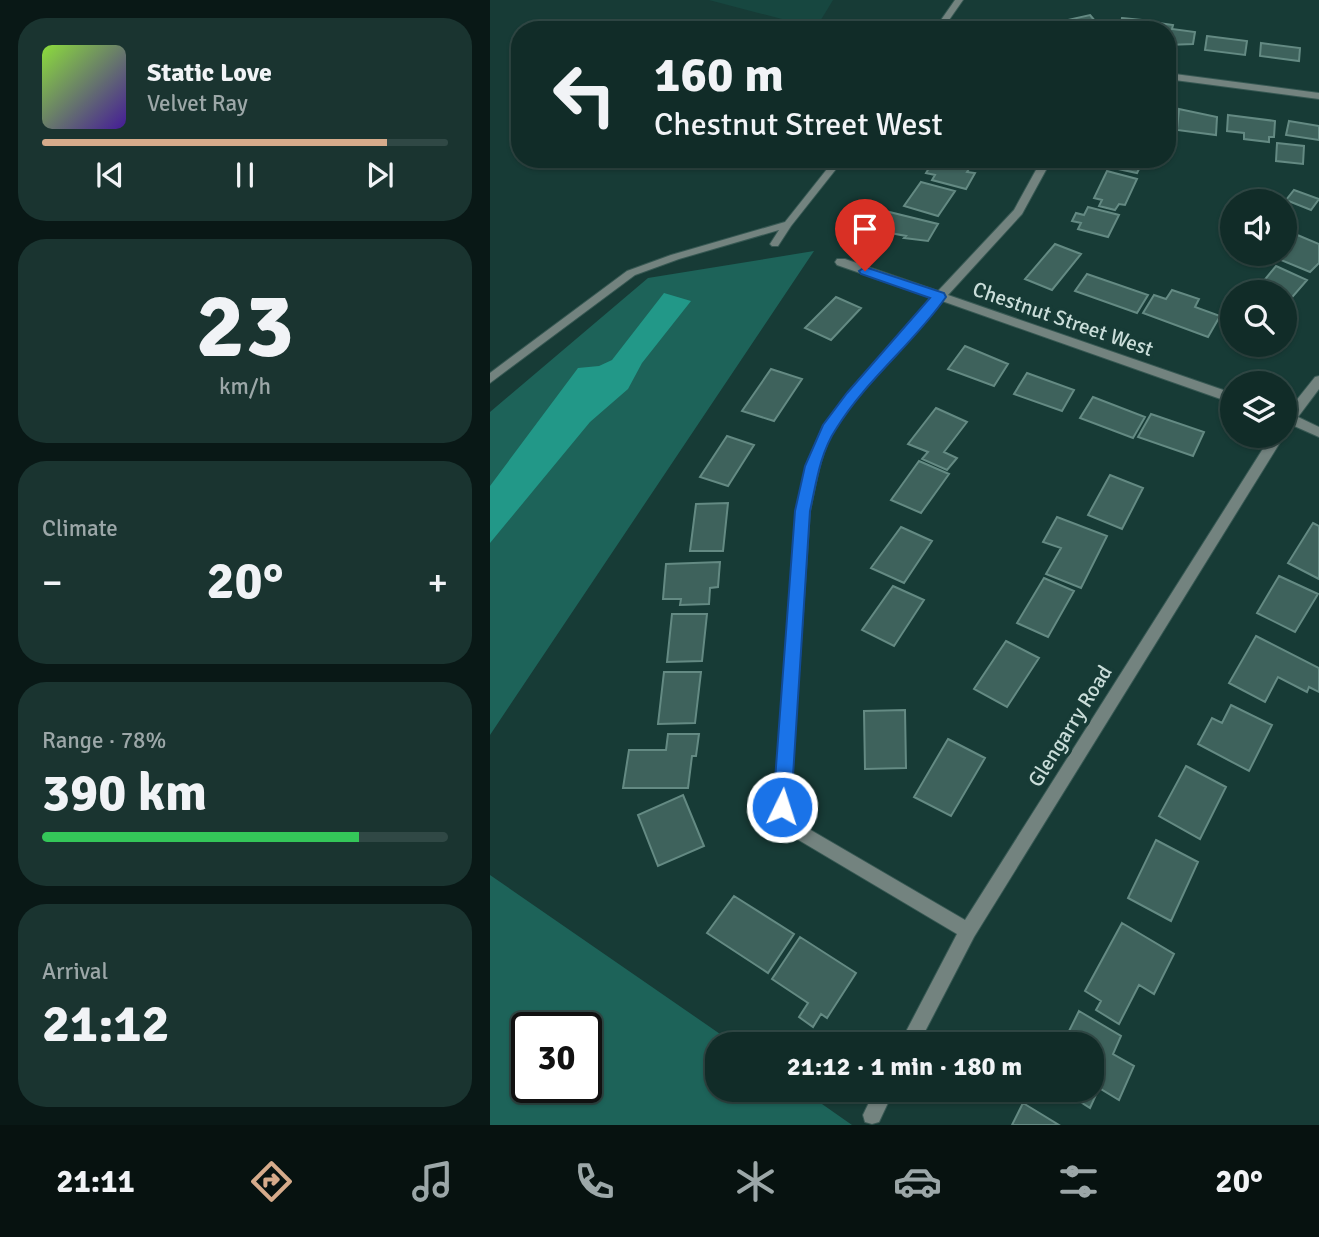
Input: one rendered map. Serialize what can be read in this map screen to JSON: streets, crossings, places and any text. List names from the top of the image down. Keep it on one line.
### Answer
{"streets":{"street":["Chestnut Street West","Glengarry Road"]},"page":{"turn":["160 m","Chestnut Street West"],"song":["Static Love","Velvet Ray"],"tile":[["23","km/h"],"Climate",["Range · 78%","390 km"],["Arrival","21:12"]],"heat":["−","20°","+"],"limit":"30","trip":"21:12 · 1 min · 180 m","tabs":["21:11","20°"]}}
